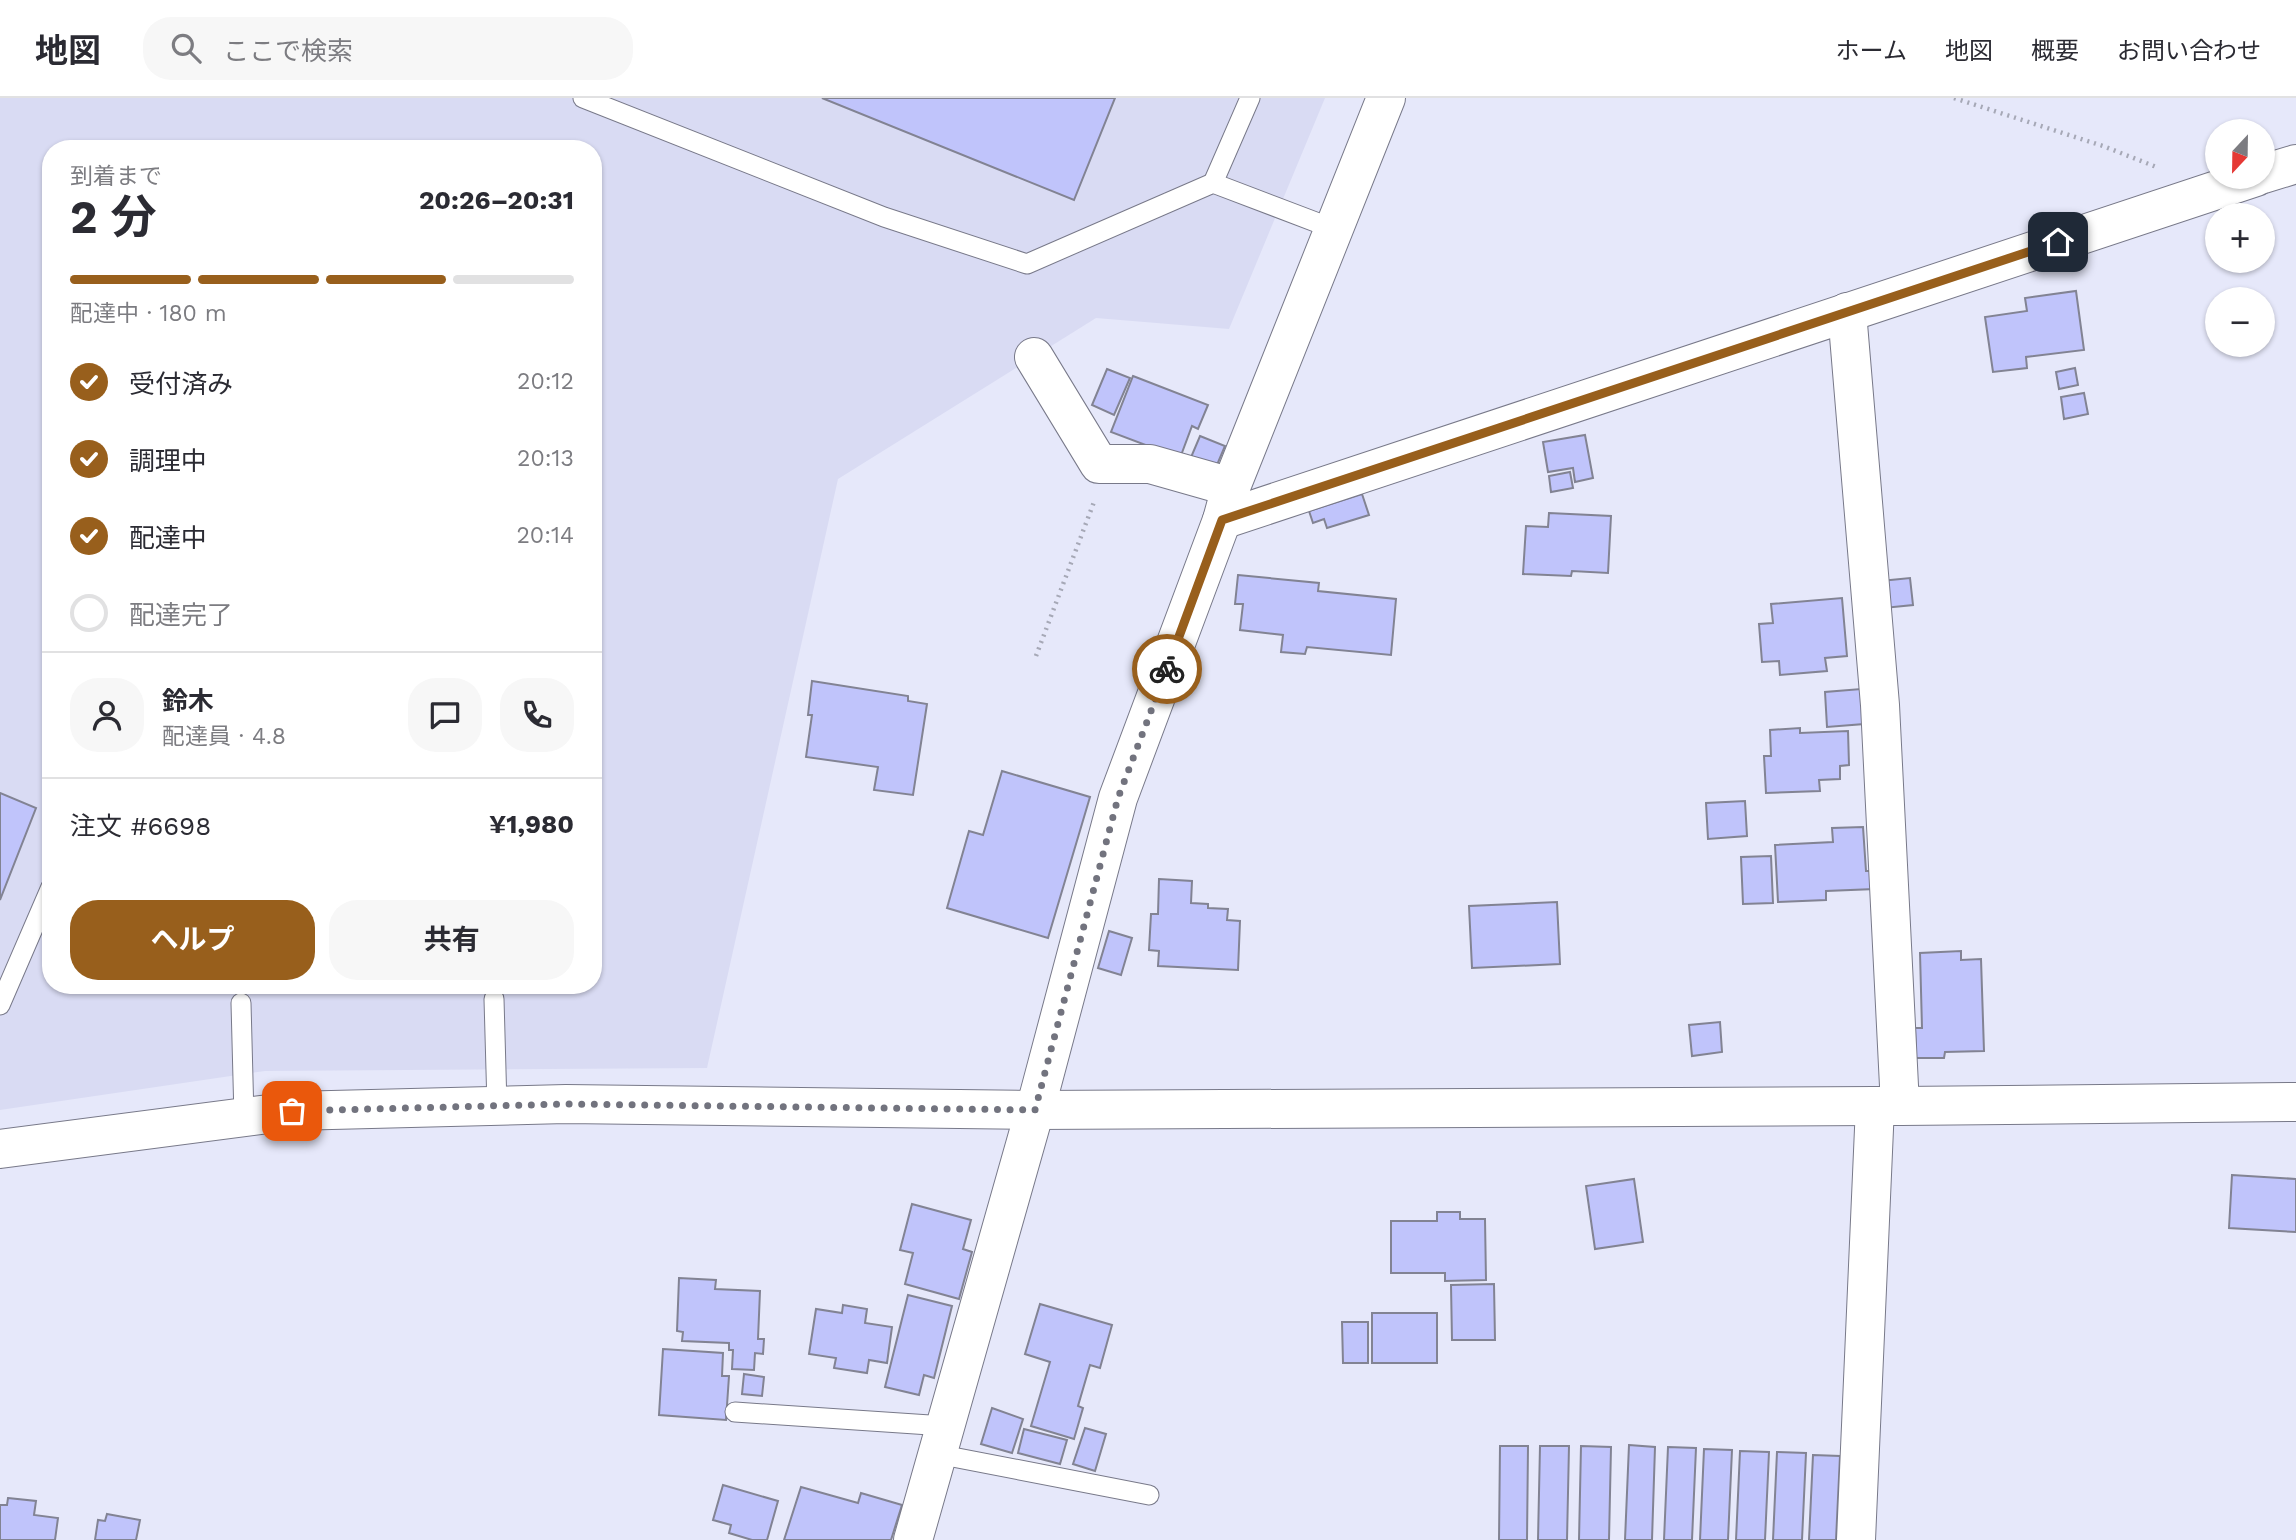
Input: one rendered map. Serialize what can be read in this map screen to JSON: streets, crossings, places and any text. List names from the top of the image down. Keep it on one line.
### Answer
{"north":"bottom","page":{"header":"地図","search":"ここで検索","nav":["ホーム","地図","概要","お問い合わせ"],"map_buttons":["+","−"],"heading":["2 分","到着まで","20:26–20:31"],"panel":["鈴木","配達員 · 4.8","注文 #6698","¥1,980"],"bar":"配達中 · 180 m","list":[["受付済み","20:12"],["調理中","20:13"],["配達中","20:14"],"配達完了"],"buttons":["ヘルプ","共有"]}}
